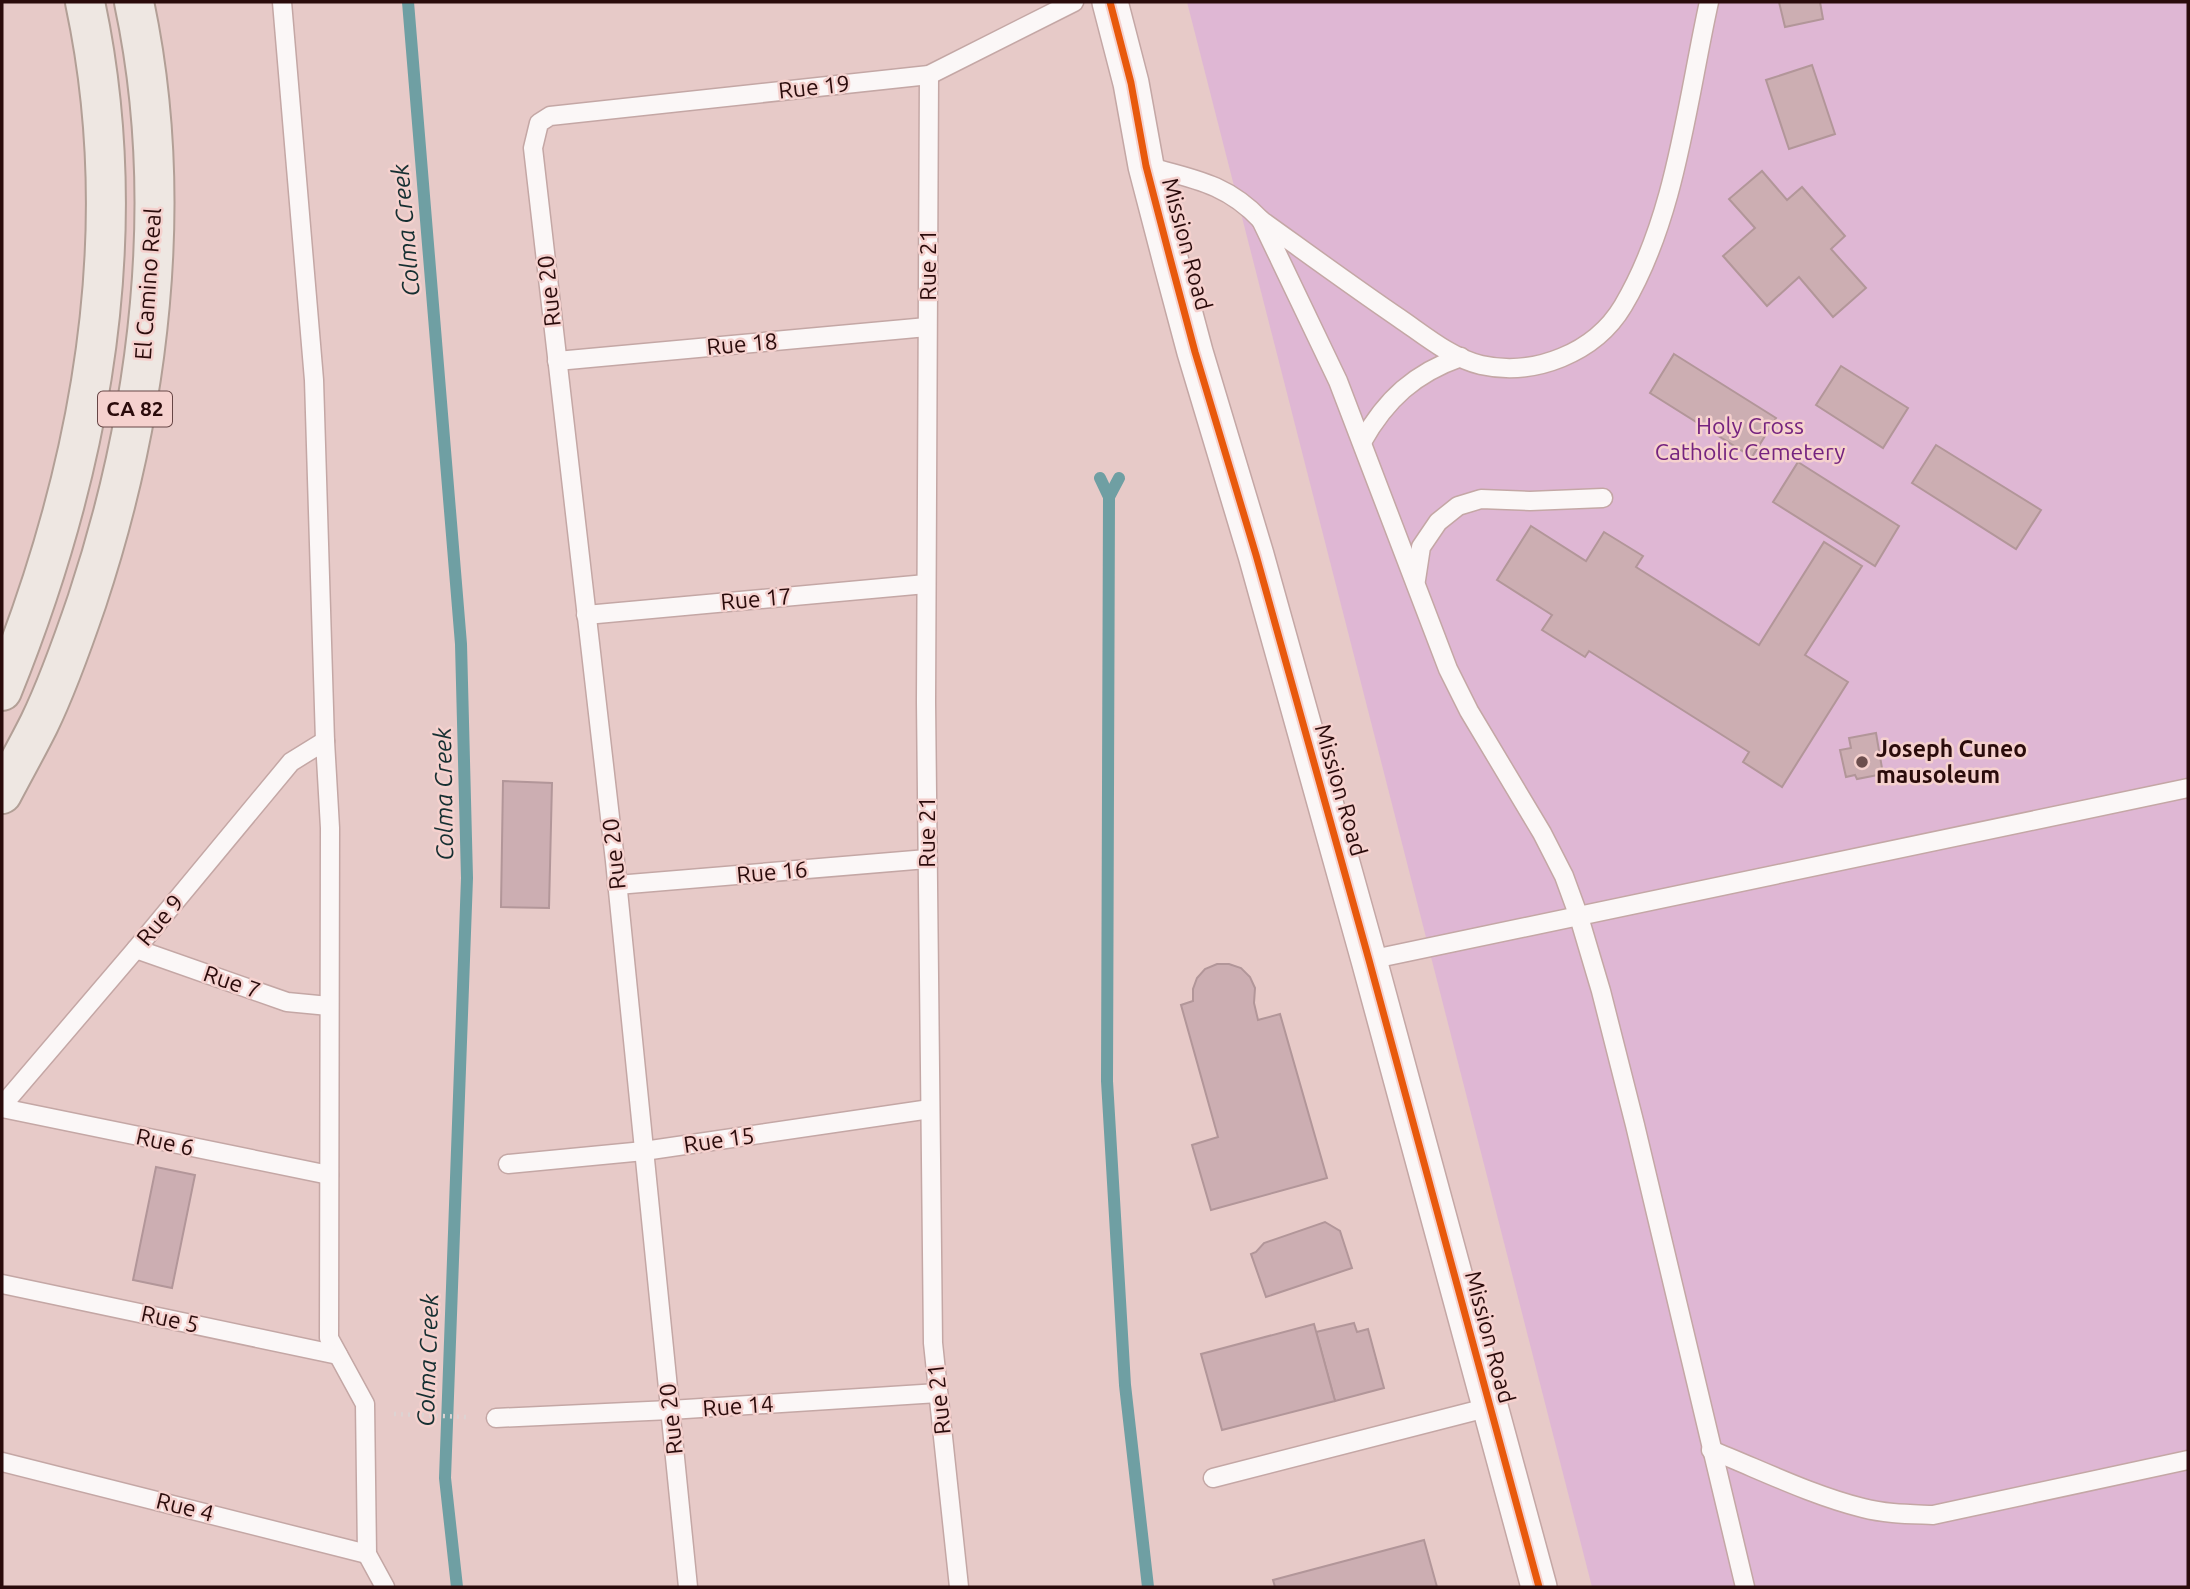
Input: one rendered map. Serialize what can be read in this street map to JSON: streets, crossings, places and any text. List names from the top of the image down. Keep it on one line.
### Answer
{"streets":{"main road":["El Camino Real","CA 82"],"street":["Mission Road"],"lane":["Rue 19","Rue 21","Rue 20","Rue 18","Rue 17","Rue 16","Rue 9","Rue 7","Rue 15","Rue 6","Rue 5","Rue 14","Rue 4"]},"crossings":[["Rue 19","Rue 21"],["Rue 19","Rue 20"],["Rue 21","Rue 18"],["Rue 21","Rue 17"],["Rue 21","Rue 16"],["Rue 21","Rue 15"],["Rue 21","Rue 14"],["Rue 20","Rue 18"],["Rue 20","Rue 17"],["Rue 20","Rue 16"],["Rue 20","Rue 15"],["Rue 20","Rue 14"],["Rue 9","Rue 7"],["Rue 9","Rue 6"]],"water":["Colma Creek"],"parks":["Holy Cross Catholic Cemetery"],"places":["Joseph Cuneo mausoleum"]}
